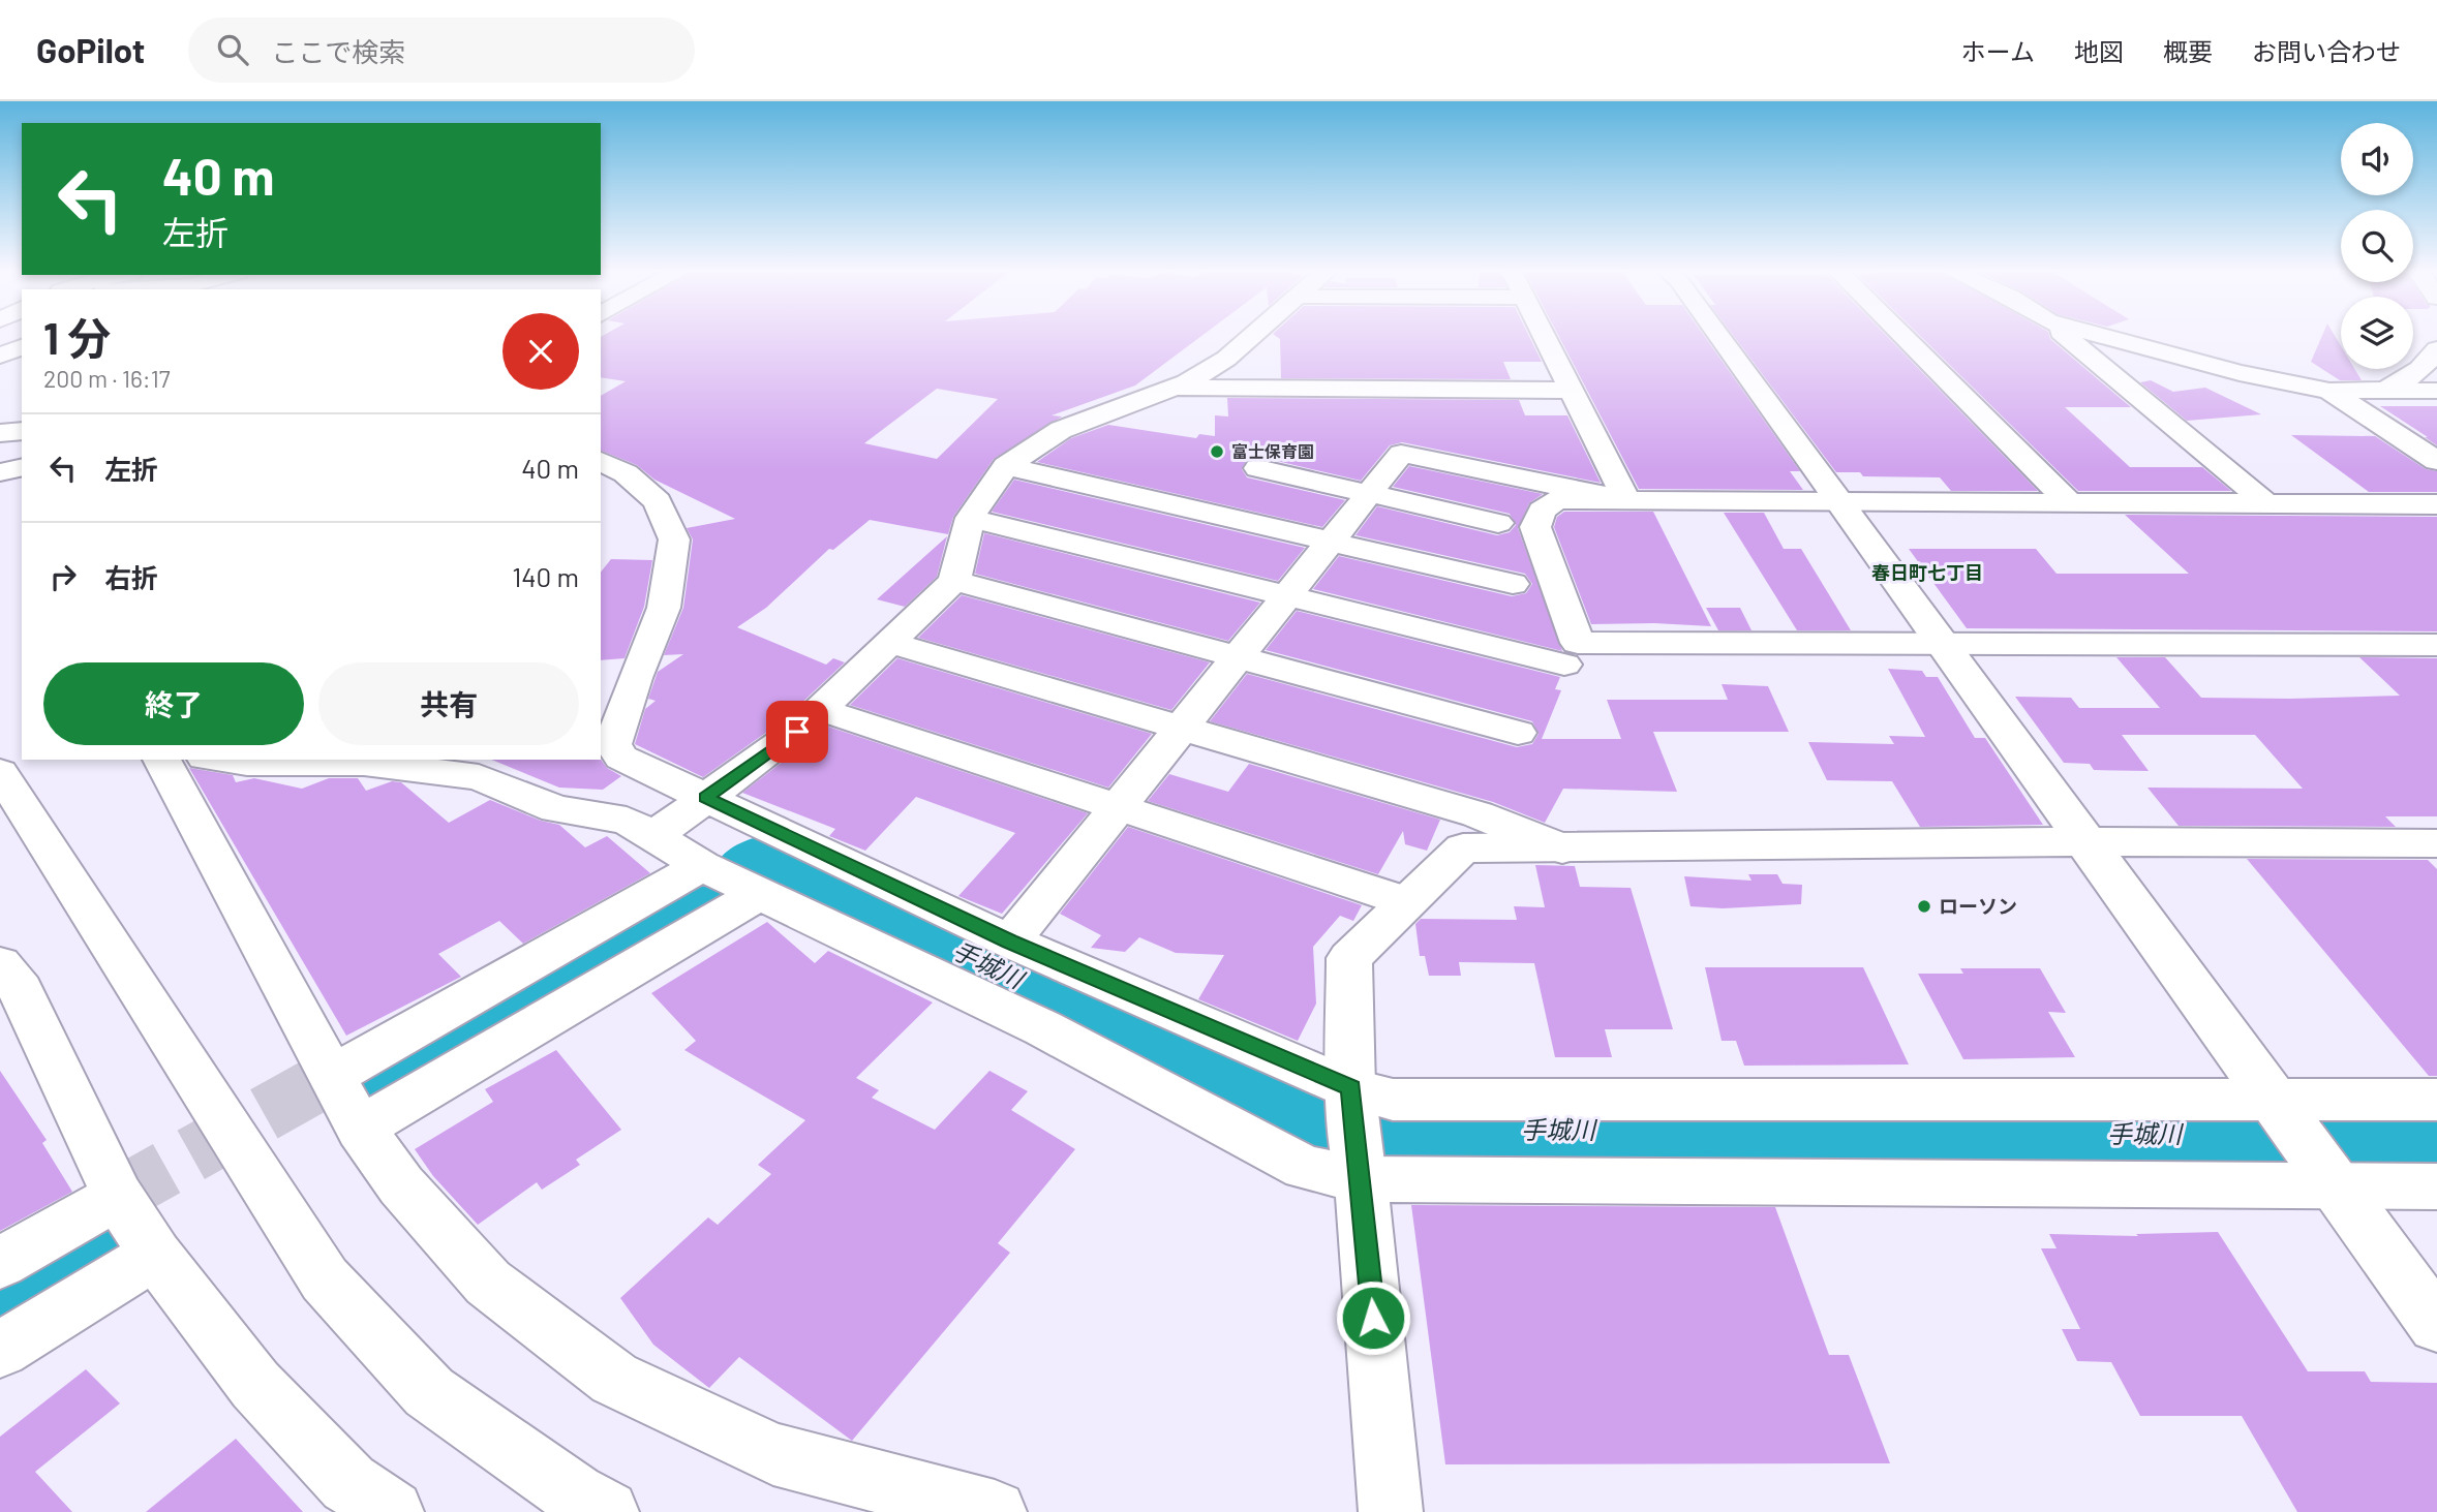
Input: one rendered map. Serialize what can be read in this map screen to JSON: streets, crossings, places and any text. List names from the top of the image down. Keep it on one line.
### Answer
{"districts":["春日町七丁目"],"water":["手城川"],"places":["富士保育園","ローソン"],"page":{"header":"GoPilot","search":"ここで検索","nav":["ホーム","地図","概要","お問い合わせ"],"turn":["40 m","左折"],"heading":["1 分","200 m · 16:17"],"list":[{"name":"左折","value":"40 m"},{"name":"右折","value":"140 m"}],"buttons":["終了","共有"]}}
